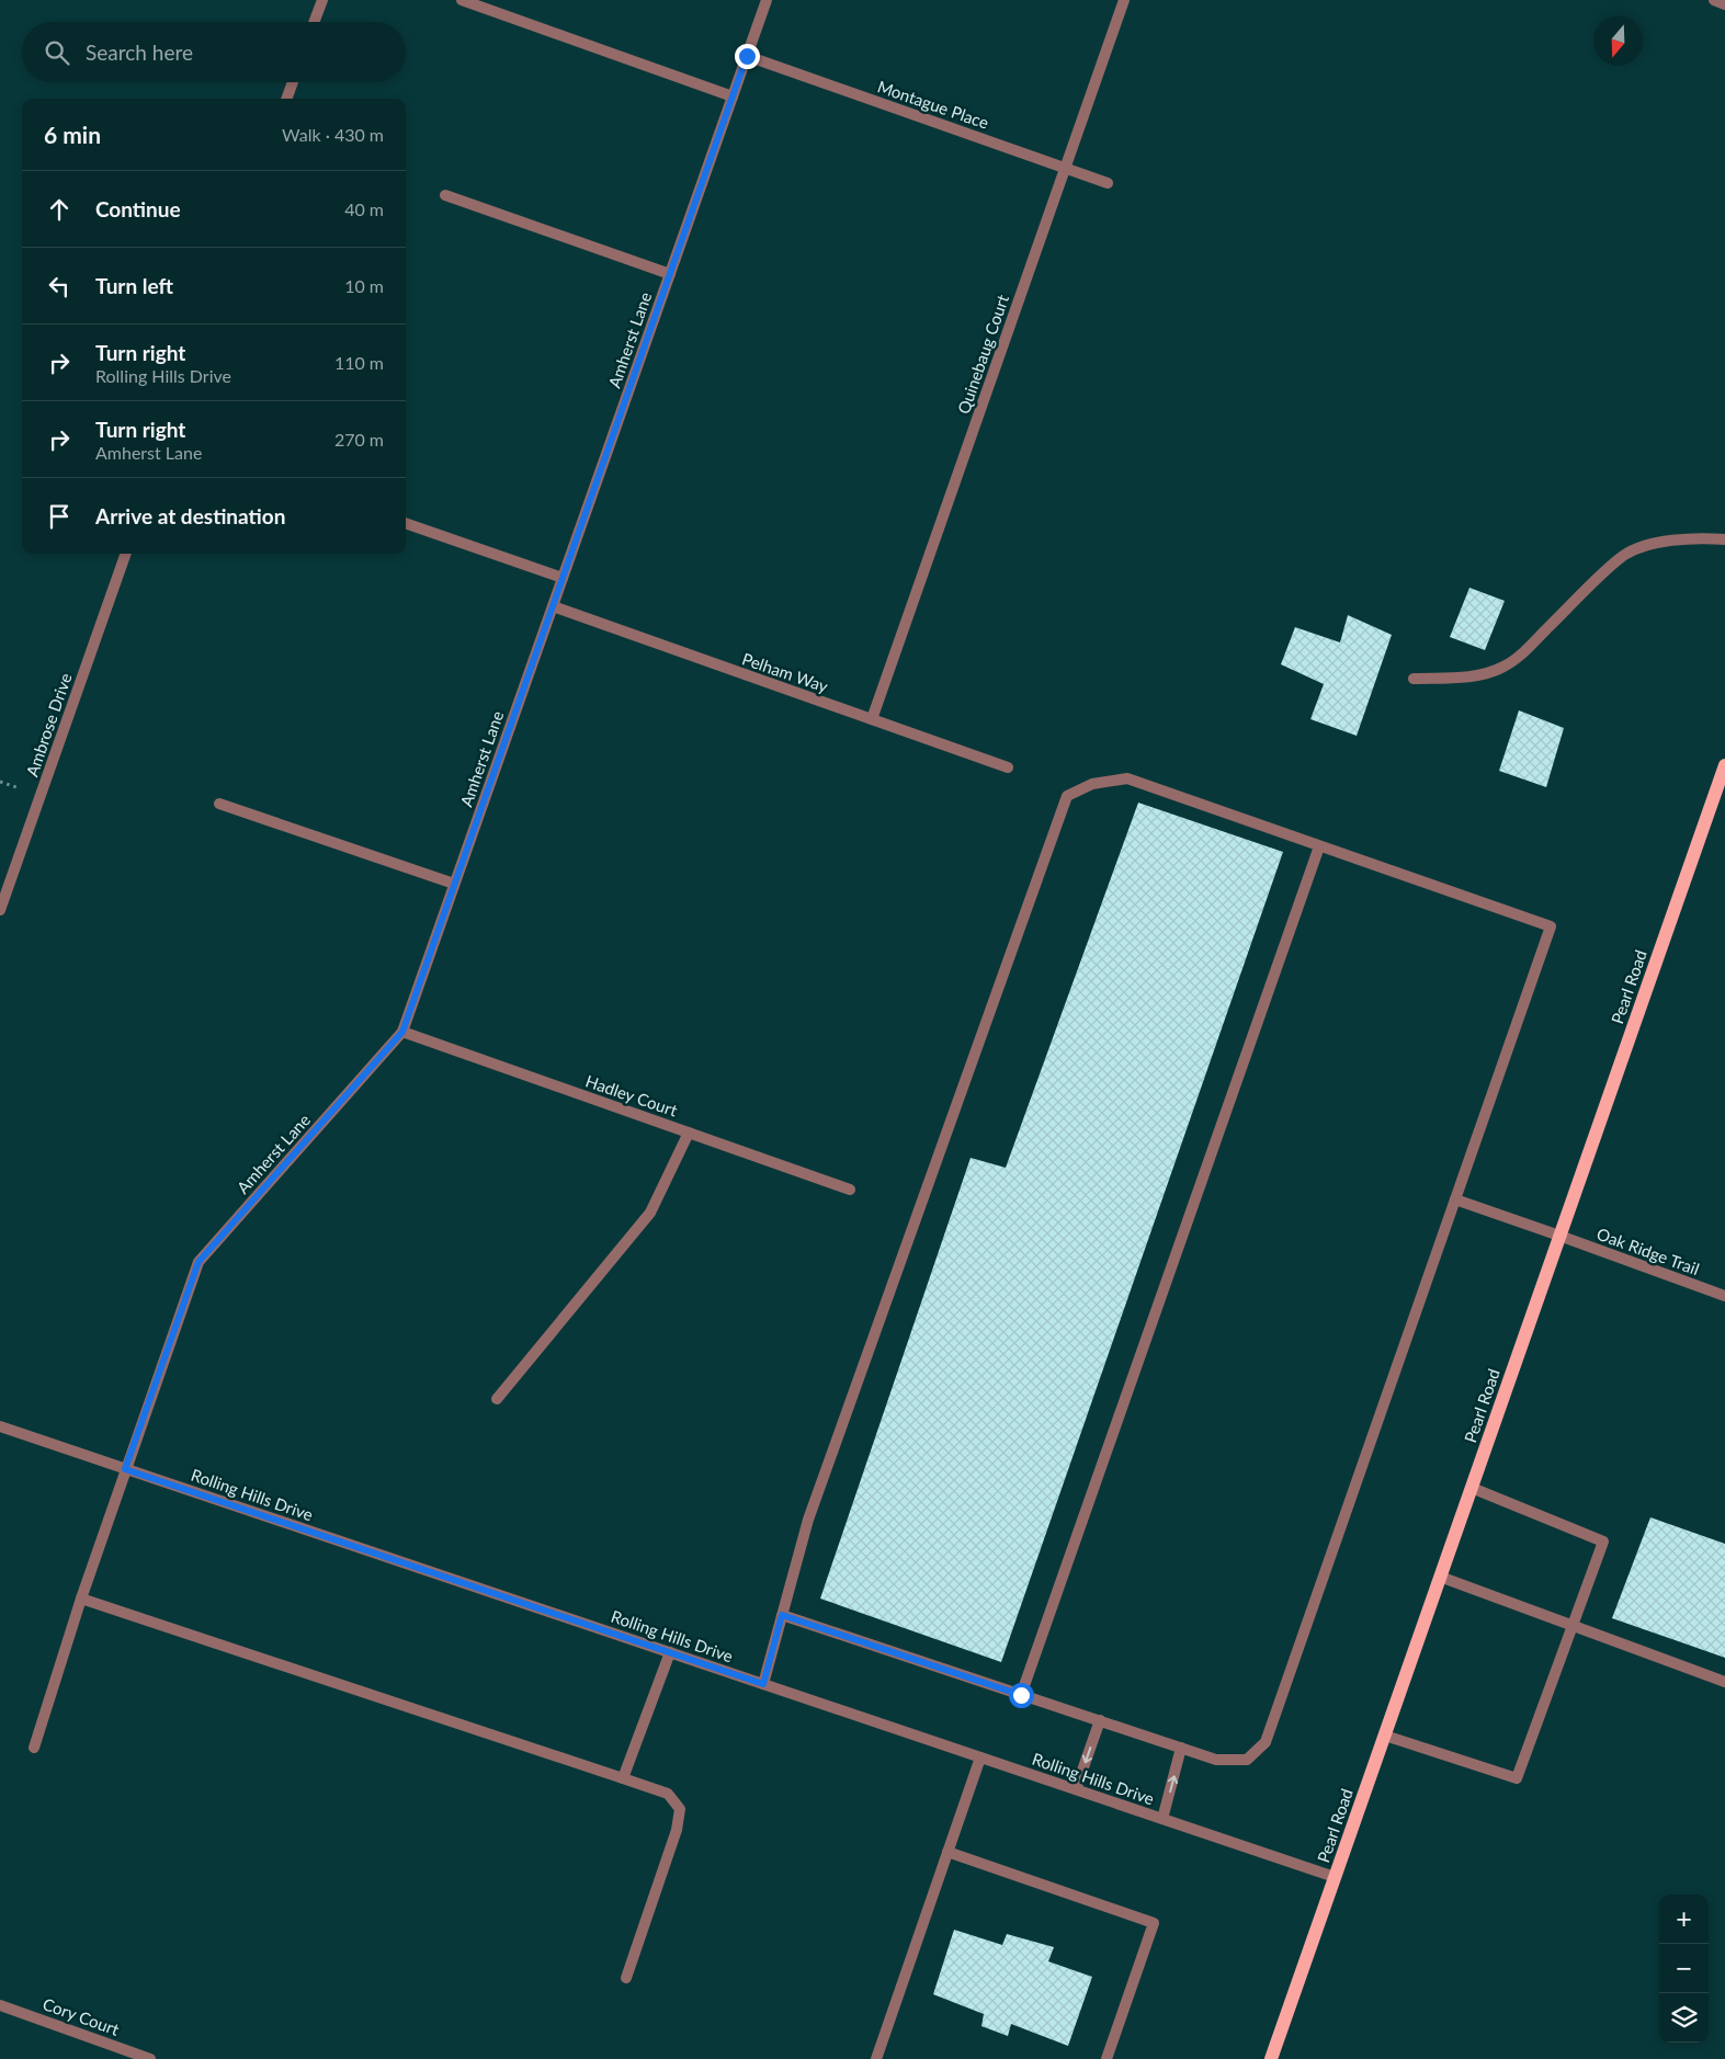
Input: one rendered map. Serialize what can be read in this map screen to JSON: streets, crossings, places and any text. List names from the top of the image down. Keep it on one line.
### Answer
{"streets":{"main road":["Pearl Road"],"street":["Montague Place","Amherst Lane","Quinebaug Court","Pelham Way","Ambrose Drive","Hadley Court","Oak Ridge Trail","Rolling Hills Drive","Cory Court"]},"crossings":[["Montague Place","Amherst Lane"],["Montague Place","Quinebaug Court"],["Amherst Lane","Pelham Way"],["Amherst Lane","Hadley Court"],["Amherst Lane","Rolling Hills Drive"],["Quinebaug Court","Pelham Way"],["Pearl Road","Oak Ridge Trail"],["Pearl Road","Rolling Hills Drive"]],"north":"bottom","page":{"search":"Search here","heading":["6 min","Walk · 430 m"],"list":[["Continue","40 m"],["Turn left","10 m"],["Turn right","Rolling Hills Drive","110 m"],["Turn right","Amherst Lane","270 m"],"Arrive at destination"],"map_buttons":["+","−"]}}
